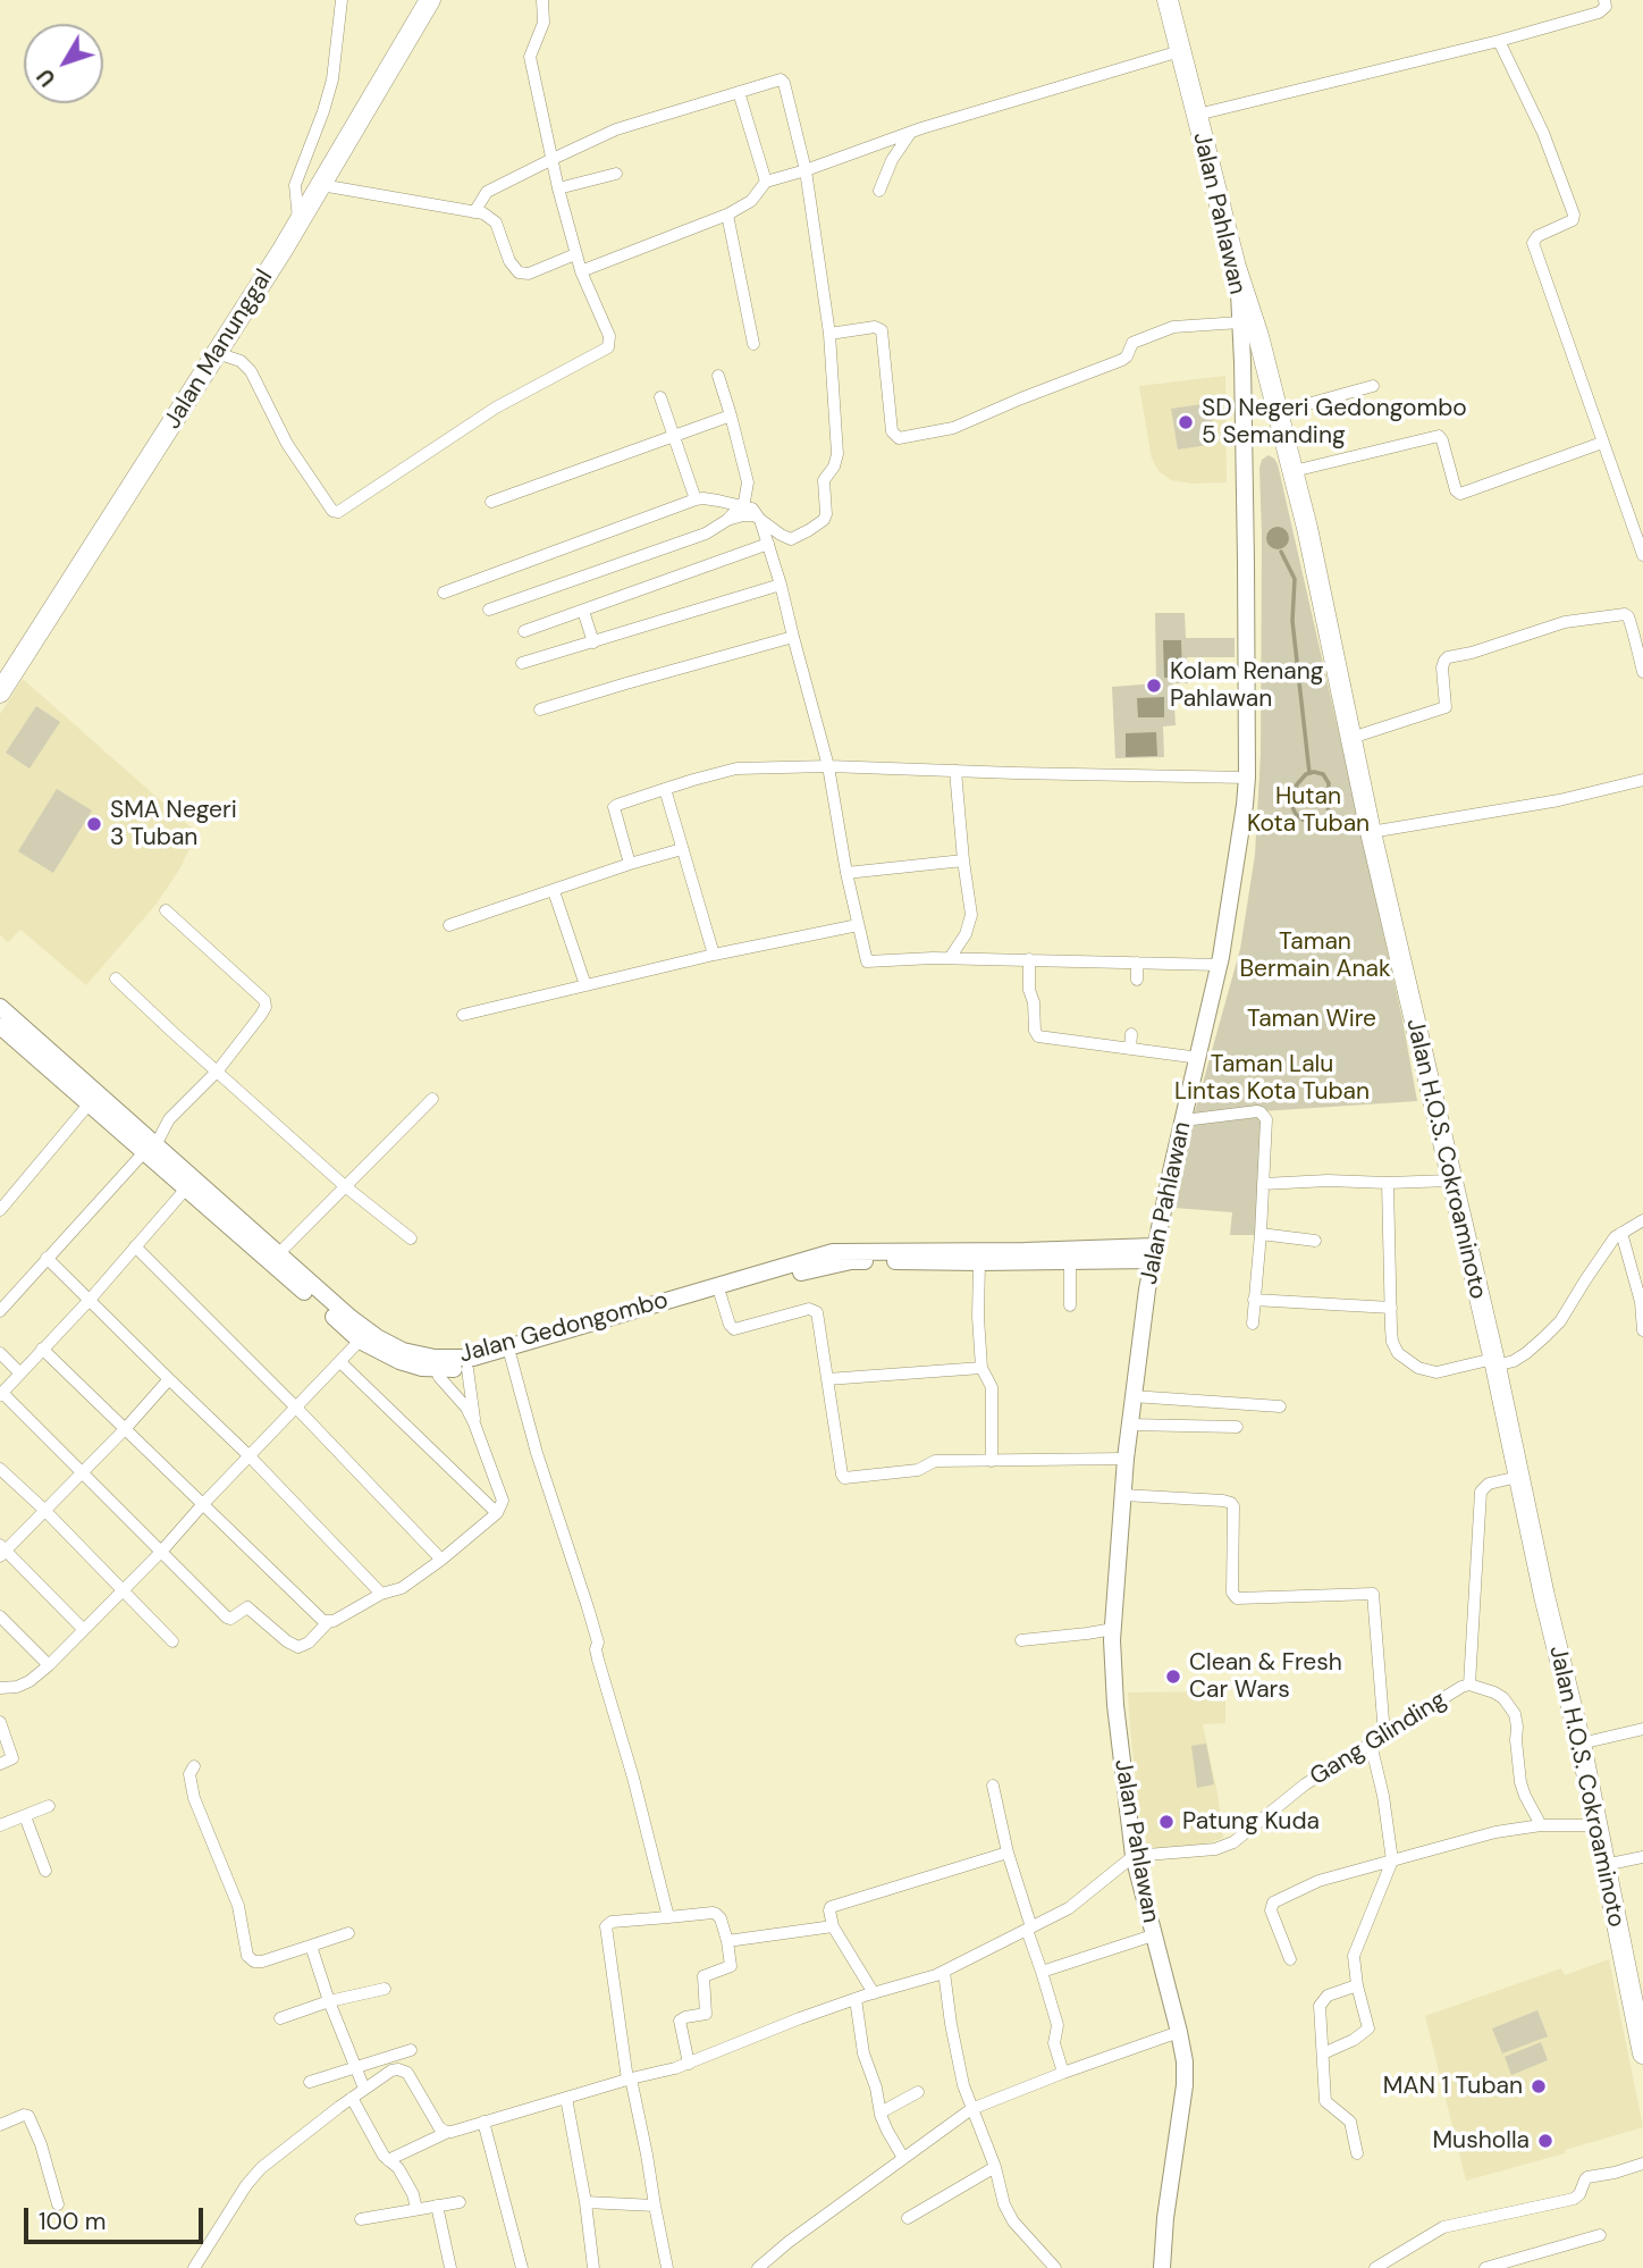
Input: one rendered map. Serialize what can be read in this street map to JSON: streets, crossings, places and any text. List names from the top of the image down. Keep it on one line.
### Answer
{"streets":{"highway":["Jalan Pahlawan","Jalan Manunggal","Jalan H.O.S. Cokroaminoto"],"street":["Jalan Gedongombo","Gang Glinding"]},"crossings":[["Jalan Pahlawan","Jalan H.O.S. Cokroaminoto"],["Jalan Pahlawan","Jalan Gedongombo"],["Jalan Pahlawan","Gang Glinding"]],"parks":["Hutan Kota Tuban","Taman Bermain Anak","Taman Wire","Taman Lalu Lintas Kota Tuban"],"places":["SD Negeri Gedongombo 5 Semanding","Kolam Renang Pahlawan","SMA Negeri 3 Tuban","Clean & Fresh Car Wars","Patung Kuda","MAN 1 Tuban","Musholla"],"scale_bar":"100 m","north":"bottom left"}
